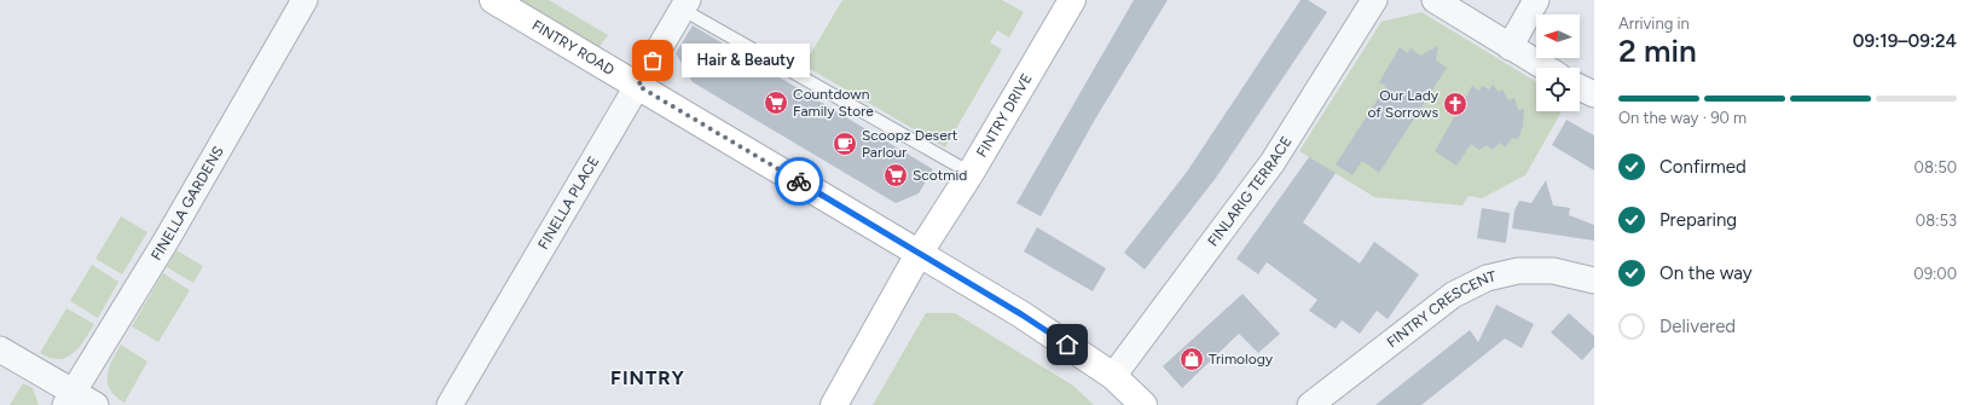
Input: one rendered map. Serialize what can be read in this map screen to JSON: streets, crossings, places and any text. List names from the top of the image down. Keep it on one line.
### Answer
{"streets":{"street":["FINTRY ROAD","FINTRY DRIVE","FINLARIG TERRACE","FINELLA GARDENS","FINELLA PLACE","FINTRY CRESCENT"]},"crossings":[["FINTRY ROAD","FINTRY DRIVE"],["FINTRY ROAD","FINLARIG TERRACE"],["FINTRY ROAD","FINELLA PLACE"]],"districts":["FINTRY"],"places":{"other":["Hair & Beauty"],"supermarket":["Countdown Family Store","Scotmid"],"church":["Our Lady of Sorrows"],"cafe":["Scoopz Desert Parlour"],"shop":["Trimology"]},"north":"left","page":{"heading":["2 min","Arriving in","09:19–09:24"],"bubble":"Hair & Beauty","bar":"On the way · 90 m","list":[["Confirmed","08:50"],["Preparing","08:53"],["On the way","09:00"],"Delivered"]}}
